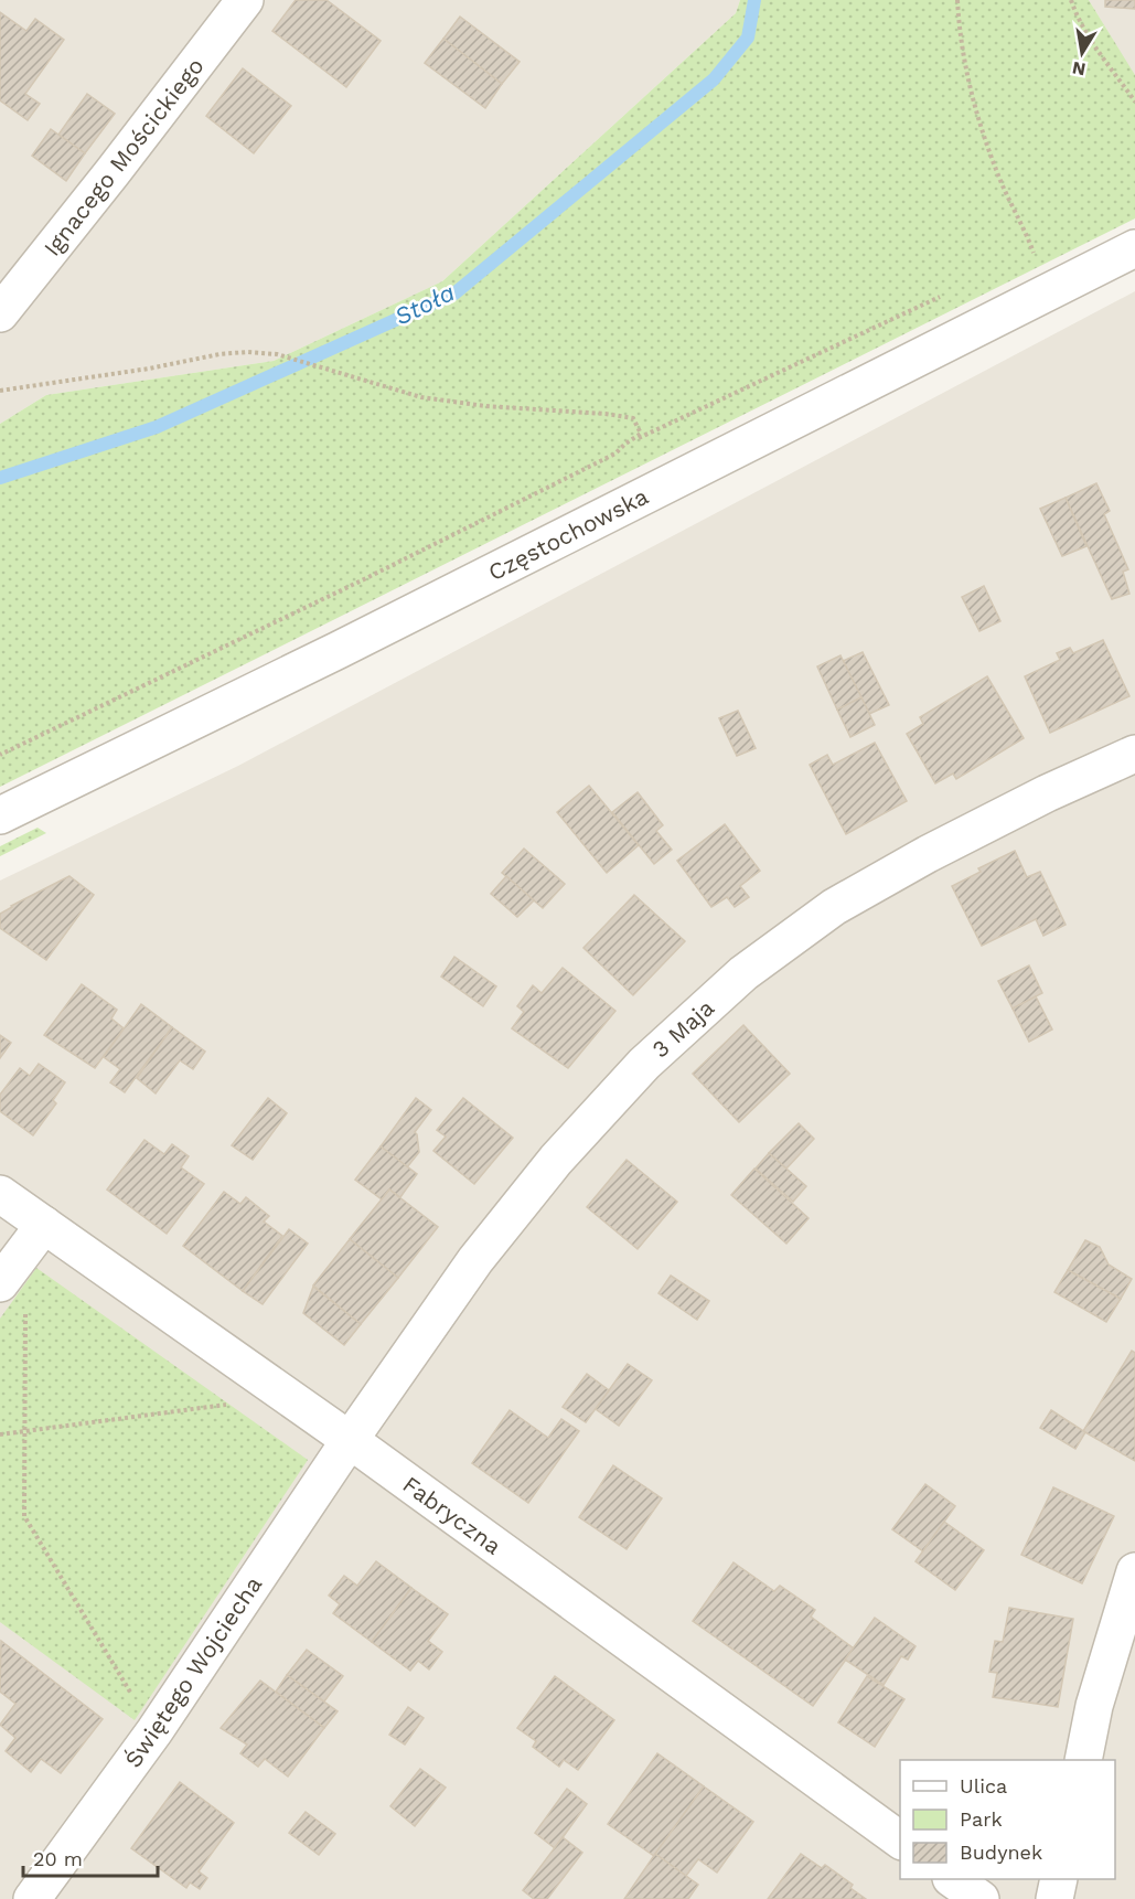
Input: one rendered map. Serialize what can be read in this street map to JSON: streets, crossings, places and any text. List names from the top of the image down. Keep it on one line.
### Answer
{"streets":{"street":["Ignacego Mościckiego","Częstochowska","3 Maja","Fabryczna","Świętego Wojciecha"]},"crossings":[["3 Maja","Fabryczna"],["3 Maja","Świętego Wojciecha"],["Fabryczna","Świętego Wojciecha"]],"water":["Stoła"],"legend":["Ulica","Park","Budynek"],"scale_bar":"20 m","north":"bottom"}
